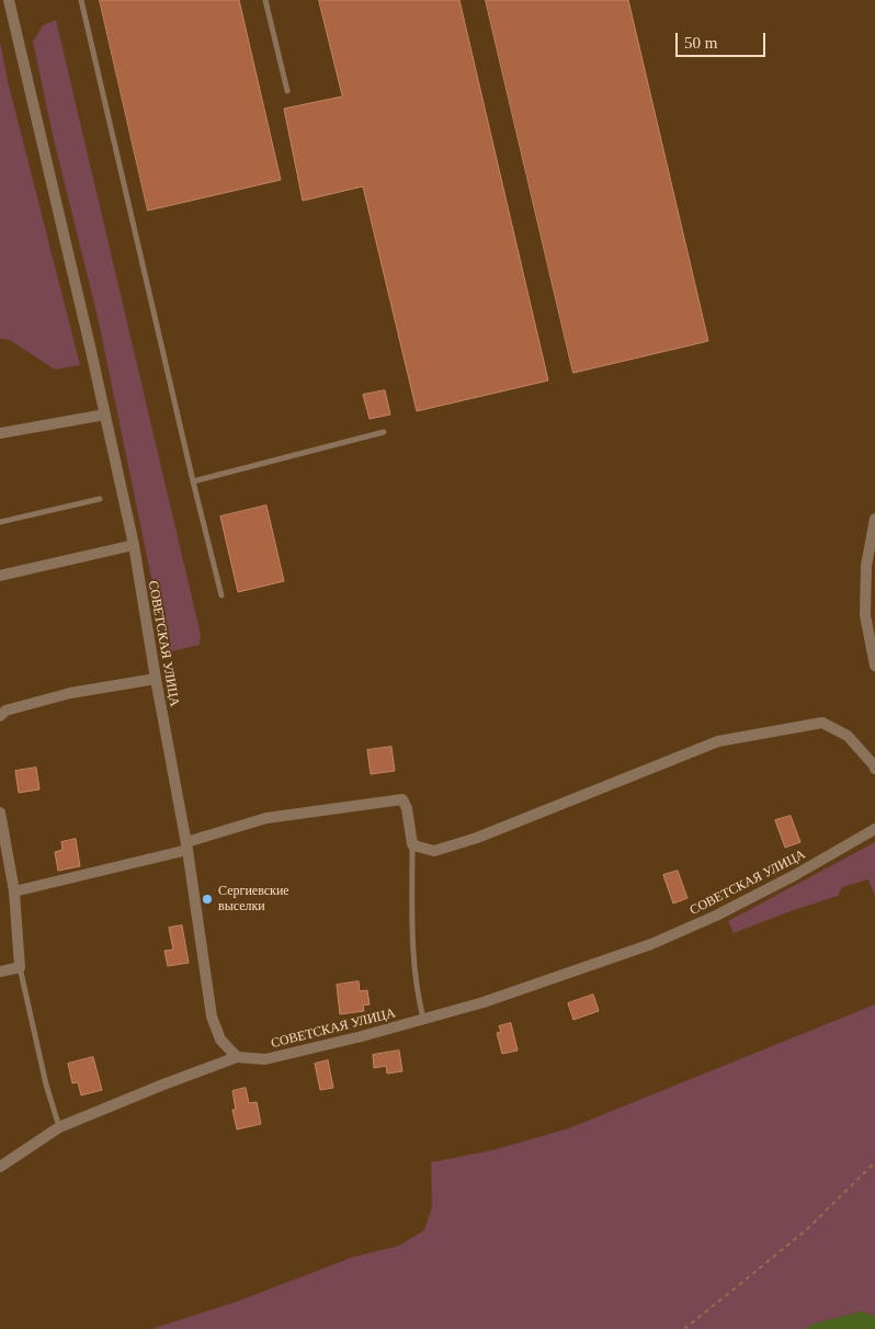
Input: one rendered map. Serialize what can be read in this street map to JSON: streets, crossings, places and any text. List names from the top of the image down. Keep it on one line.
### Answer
{"streets":{"street":["СОВЕТСКАЯ УЛИЦА"]},"places":["Сергиевские выселки"],"scale_bar":"50 m"}
